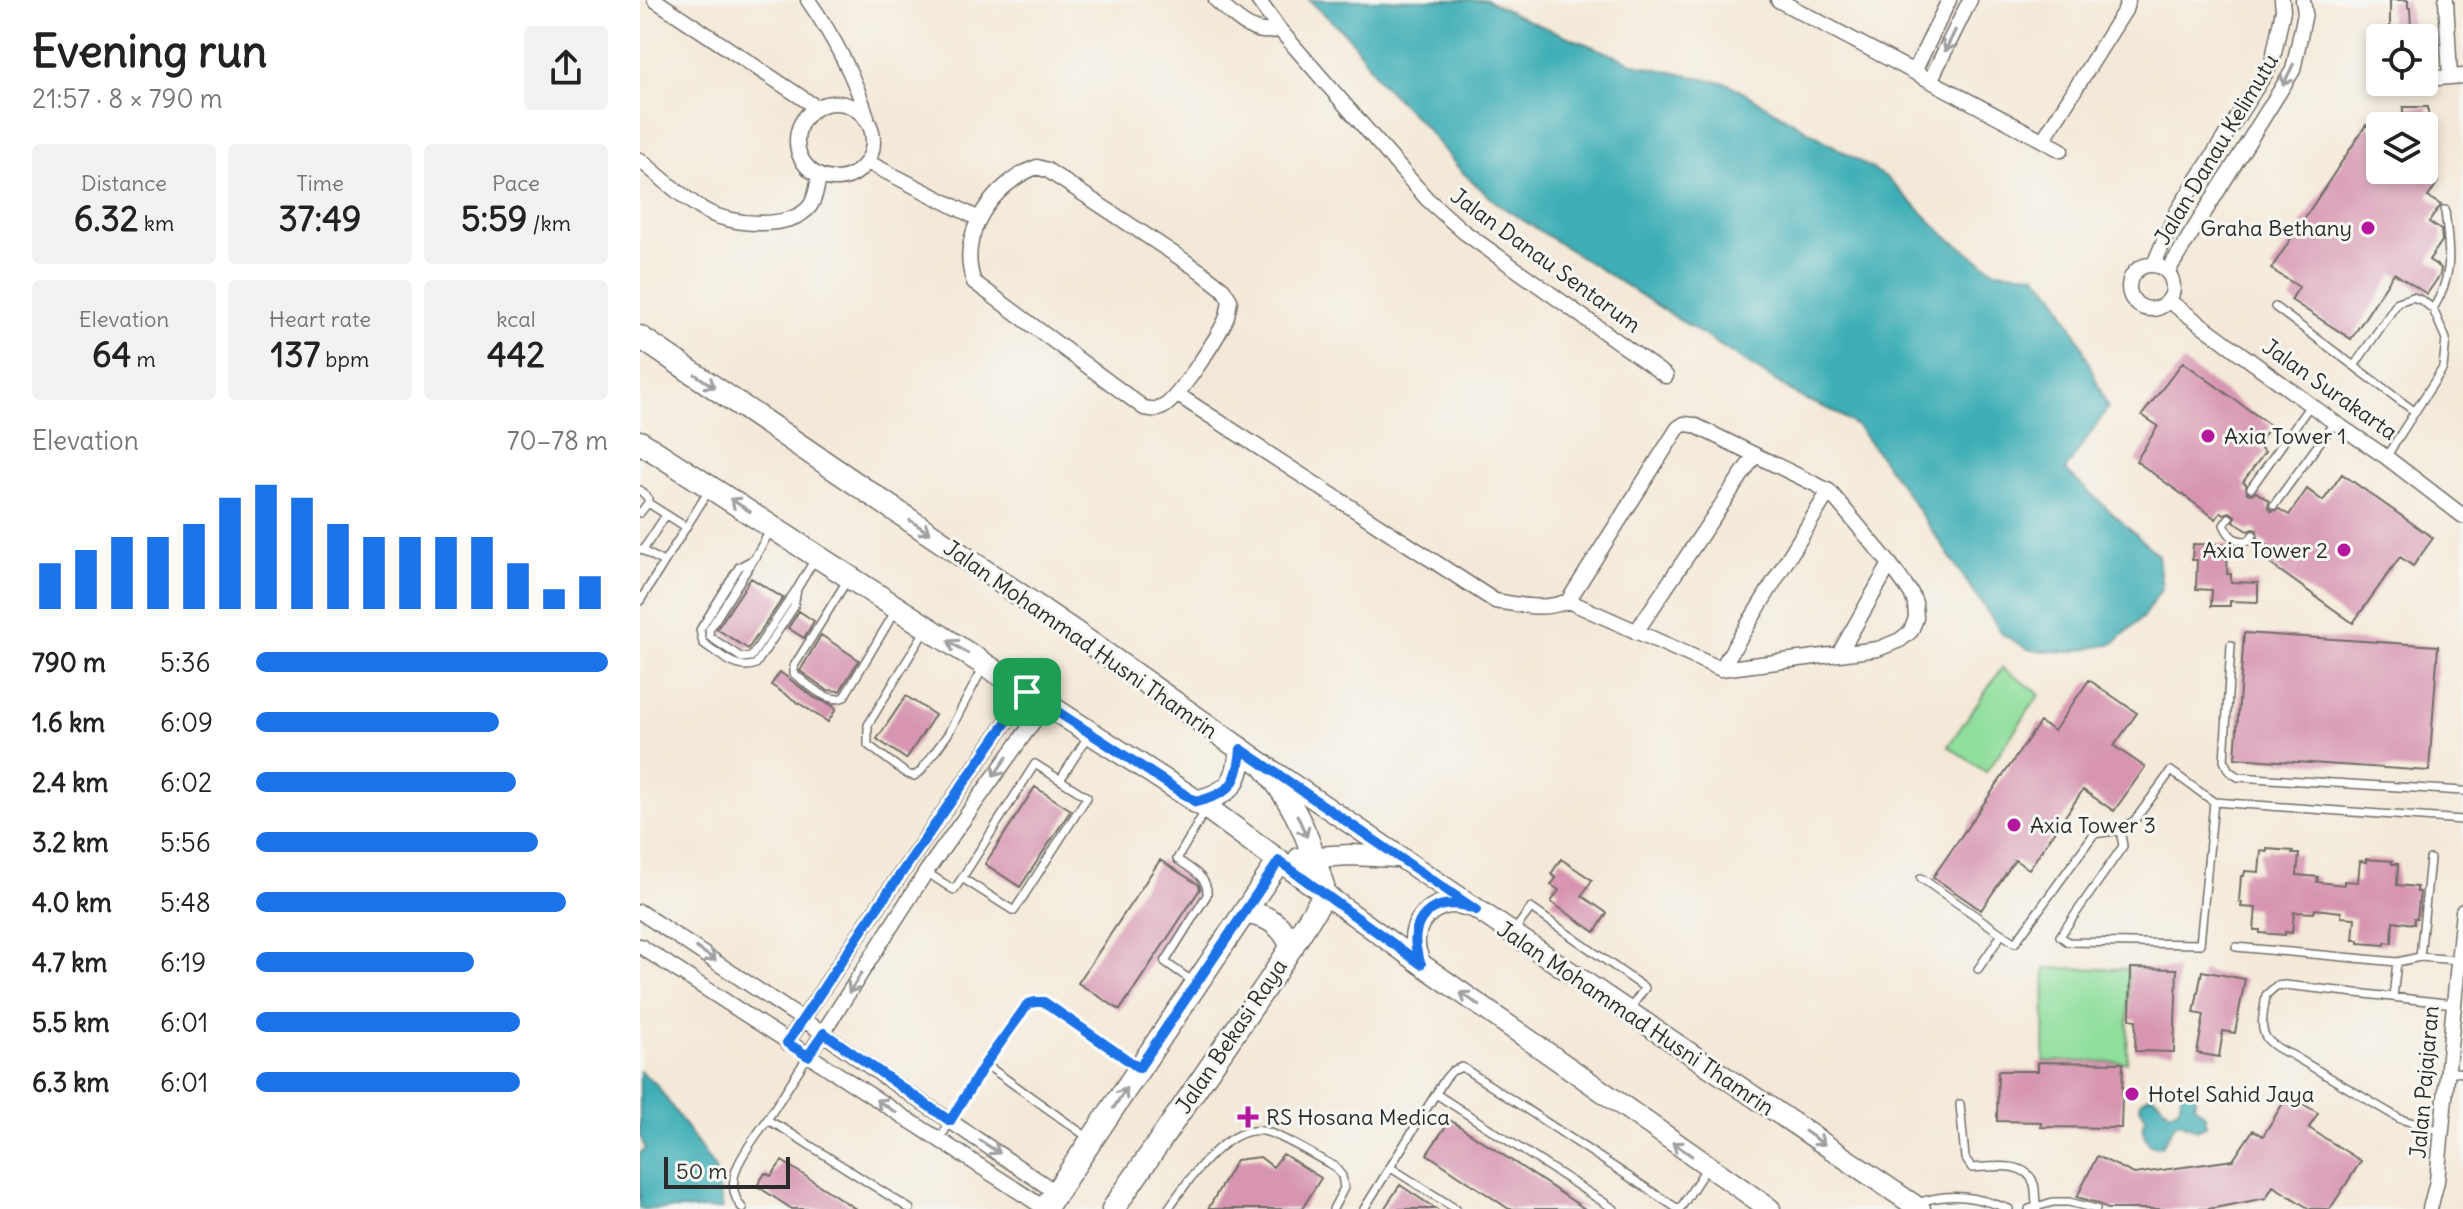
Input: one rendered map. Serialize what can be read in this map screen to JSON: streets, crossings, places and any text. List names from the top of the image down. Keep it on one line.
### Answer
{"streets":{"main road":["Jalan Mohammad Husni Thamrin","Jalan Bekasi Raya"],"street":["Jalan Danau Kelimutu","Jalan Danau Sentarum","Jalan Surakarta","Jalan Pajajaran"]},"crossings":[["Jalan Danau Kelimutu","Jalan Surakarta"]],"places":{"other":["Graha Bethany","Axia Tower 1","Axia Tower 2","Axia Tower 3","Hotel Sahid Jaya"],"health":["RS Hosana Medica"]},"scale_bar":"50 m","page":{"heading":["Evening run","21:57 · 8 × 790 m"],"stats":[["Distance","6.32 km"],["Time","37:49"],["Pace","5:59 /km"],["Elevation","64 m"],["Heart rate","137 bpm"],["kcal","442"]],"chart":["Elevation","70–78 m"],"list":[{"name":"790 m","note":"5:36"},{"name":"1.6 km","note":"6:09"},{"name":"2.4 km","note":"6:02"},{"name":"3.2 km","note":"5:56"},{"name":"4.0 km","note":"5:48"},{"name":"4.7 km","note":"6:19"},{"name":"5.5 km","note":"6:01"},{"name":"6.3 km","note":"6:01"}],"scale":"50 m"}}
